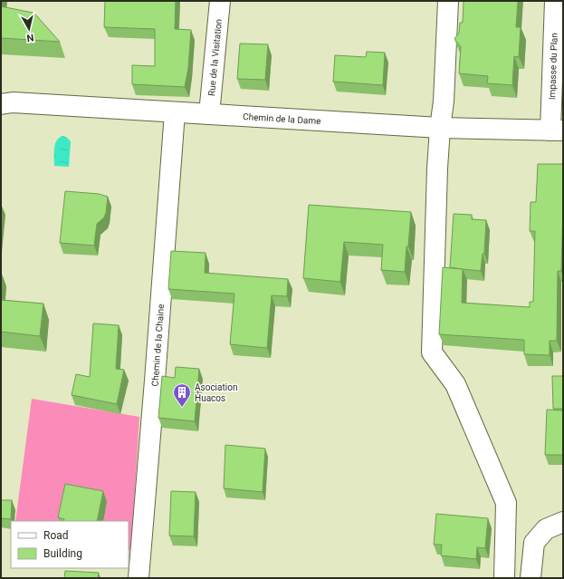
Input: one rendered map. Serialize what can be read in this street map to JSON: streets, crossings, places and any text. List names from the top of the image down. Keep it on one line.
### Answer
{"streets":{"street":["Rue de la Visitation","Impasse du Plan","Chemin de la Dame","Chemin de la Chaine"]},"crossings":[["Rue de la Visitation","Chemin de la Dame"],["Impasse du Plan","Chemin de la Dame"],["Chemin de la Dame","Chemin de la Chaine"]],"places":{"building":["Asociation Huacos"]},"legend":["Road","Building"],"north":"bottom"}
